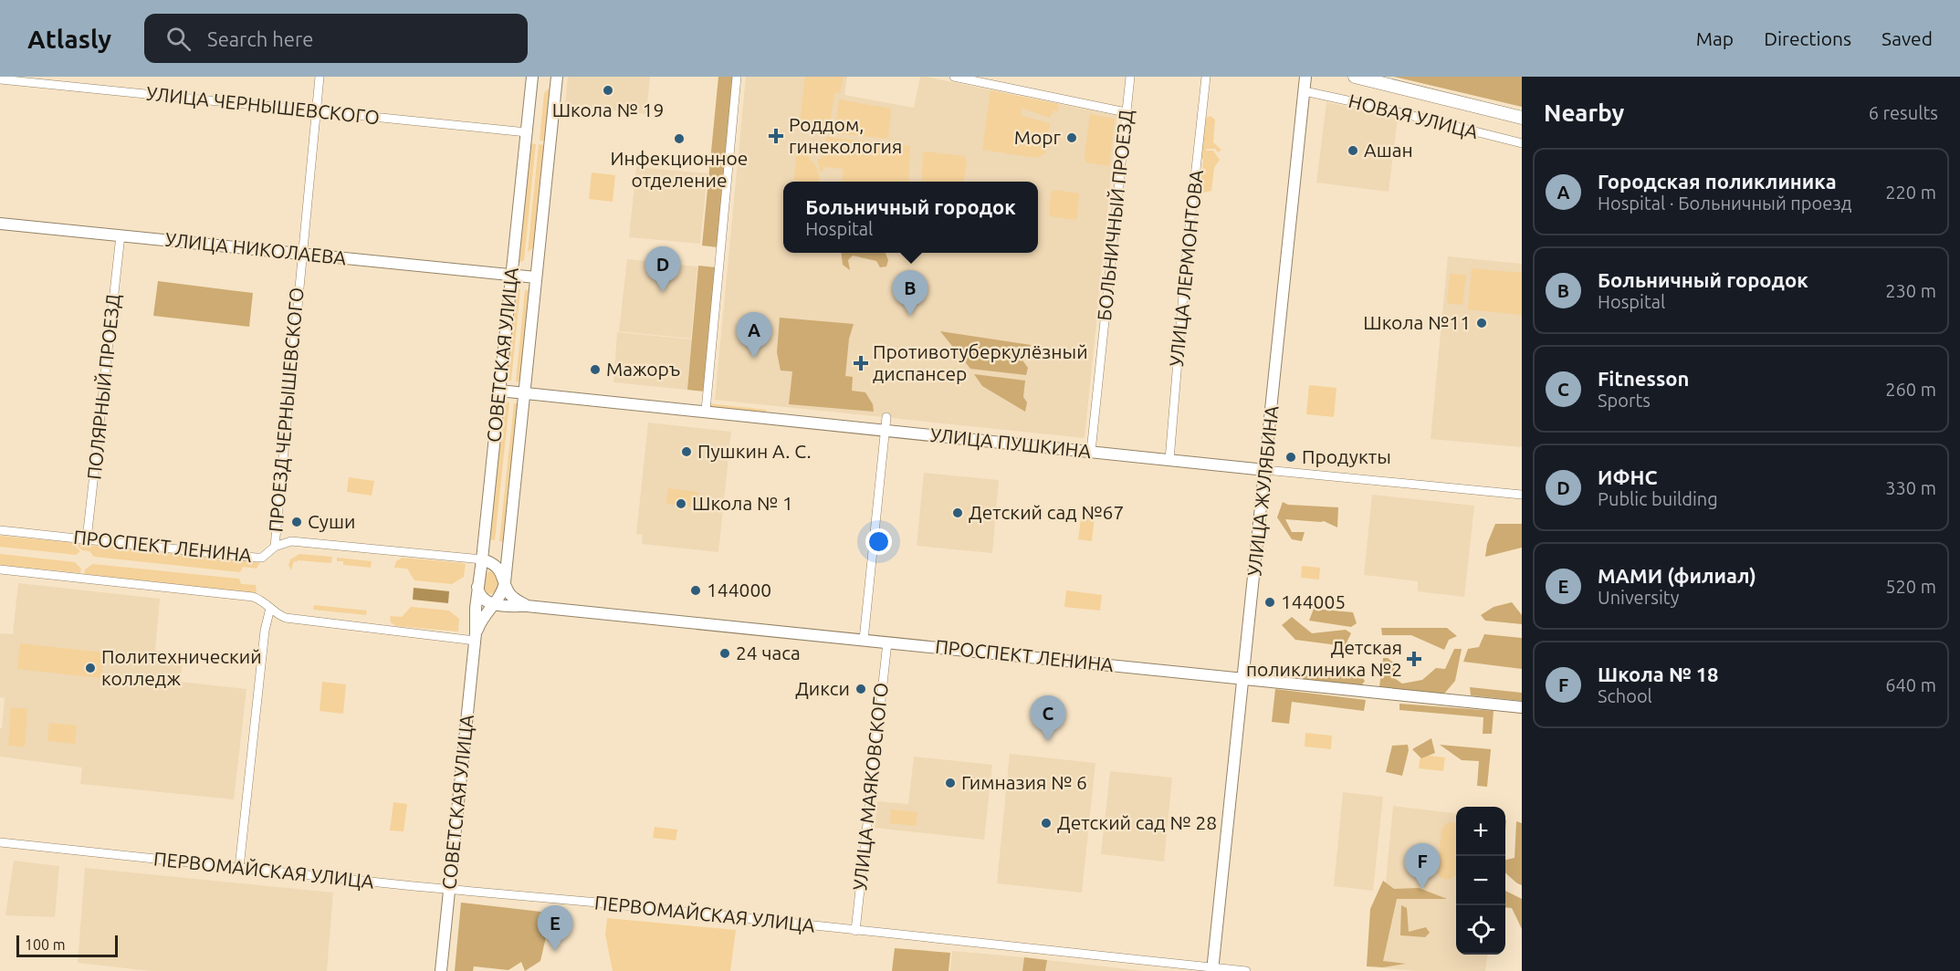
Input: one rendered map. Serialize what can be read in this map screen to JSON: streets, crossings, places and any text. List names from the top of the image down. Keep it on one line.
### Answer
{"streets":{"main road":["УЛИЦА НИКОЛАЕВА","СОВЕТСКАЯ УЛИЦА","УЛИЦА ПУШКИНА","УЛИЦА ЖУЛЯБИНА","ПРОСПЕКТ ЛЕНИНА"],"street":["УЛИЦА ЧЕРНЫШЕВСКОГО","НОВАЯ УЛИЦА","БОЛЬНИЧНЫЙ ПРОЕЗД","УЛИЦА ЛЕРМОНТОВА","ПОЛЯРНЫЙ ПРОЕЗД","ПРОЕЗД ЧЕРНЫШЕВСКОГО","УЛИЦА МАЯКОВСКОГО","ПЕРВОМАЙСКАЯ УЛИЦА"]},"crossings":[["УЛИЦА ЧЕРНЫШЕВСКОГО","СОВЕТСКАЯ УЛИЦА"],["УЛИЦА ЧЕРНЫШЕВСКОГО","ПРОЕЗД ЧЕРНЫШЕВСКОГО"],["НОВАЯ УЛИЦА","УЛИЦА ЖУЛЯБИНА"],["БОЛЬНИЧНЫЙ ПРОЕЗД","УЛИЦА ПУШКИНА"],["УЛИЦА НИКОЛАЕВА","СОВЕТСКАЯ УЛИЦА"],["УЛИЦА НИКОЛАЕВА","ПОЛЯРНЫЙ ПРОЕЗД"],["УЛИЦА НИКОЛАЕВА","ПРОЕЗД ЧЕРНЫШЕВСКОГО"],["УЛИЦА ЛЕРМОНТОВА","УЛИЦА ПУШКИНА"],["СОВЕТСКАЯ УЛИЦА","УЛИЦА ПУШКИНА"],["СОВЕТСКАЯ УЛИЦА","ПРОСПЕКТ ЛЕНИНА"],["СОВЕТСКАЯ УЛИЦА","ПЕРВОМАЙСКАЯ УЛИЦА"],["ПОЛЯРНЫЙ ПРОЕЗД","ПРОСПЕКТ ЛЕНИНА"],["ПРОЕЗД ЧЕРНЫШЕВСКОГО","ПРОСПЕКТ ЛЕНИНА"],["УЛИЦА ПУШКИНА","УЛИЦА ЖУЛЯБИНА"],["УЛИЦА ЖУЛЯБИНА","ПРОСПЕКТ ЛЕНИНА"],["УЛИЦА ЖУЛЯБИНА","ПЕРВОМАЙСКАЯ УЛИЦА"],["ПРОСПЕКТ ЛЕНИНА","УЛИЦА МАЯКОВСКОГО"],["УЛИЦА МАЯКОВСКОГО","ПЕРВОМАЙСКАЯ УЛИЦА"]],"places":{"other":["Школа № 19","Морг","Инфекционное отделение","Ашан","Школа №11","Мажоръ","Пушкин А. С.","Продукты","Школа № 1","Детский сад №67","Суши","144000","144005","24 часа","Политехнический колледж","Дикси","Гимназия № 6","Детский сад № 28"],"health":["Роддом, гинекология","Противотуберкулёзный диспансер","Детская поликлиника №2"]},"scale_bar":"100 m","page":{"header":"Atlasly","search":"Search here","nav":["Map","Directions","Saved"],"heading":["Nearby","6 results"],"list":[{"mark":"A","name":"Городская поликлиника","note":"Hospital · Больничный проезд","value":"220 m"},{"mark":"B","name":"Больничный городок","note":"Hospital","value":"230 m"},{"mark":"C","name":"Fitnesson","note":"Sports","value":"260 m"},{"mark":"D","name":"ИФНС","note":"Public building","value":"330 m"},{"mark":"E","name":"МАМИ (филиал)","note":"University","value":"520 m"},{"mark":"F","name":"Школа № 18","note":"School","value":"640 m"}],"popup":["Больничный городок","Hospital"],"pins":["D","B","A","C","F","E"],"map_buttons":["+","−"],"scale":"100 m"}}
